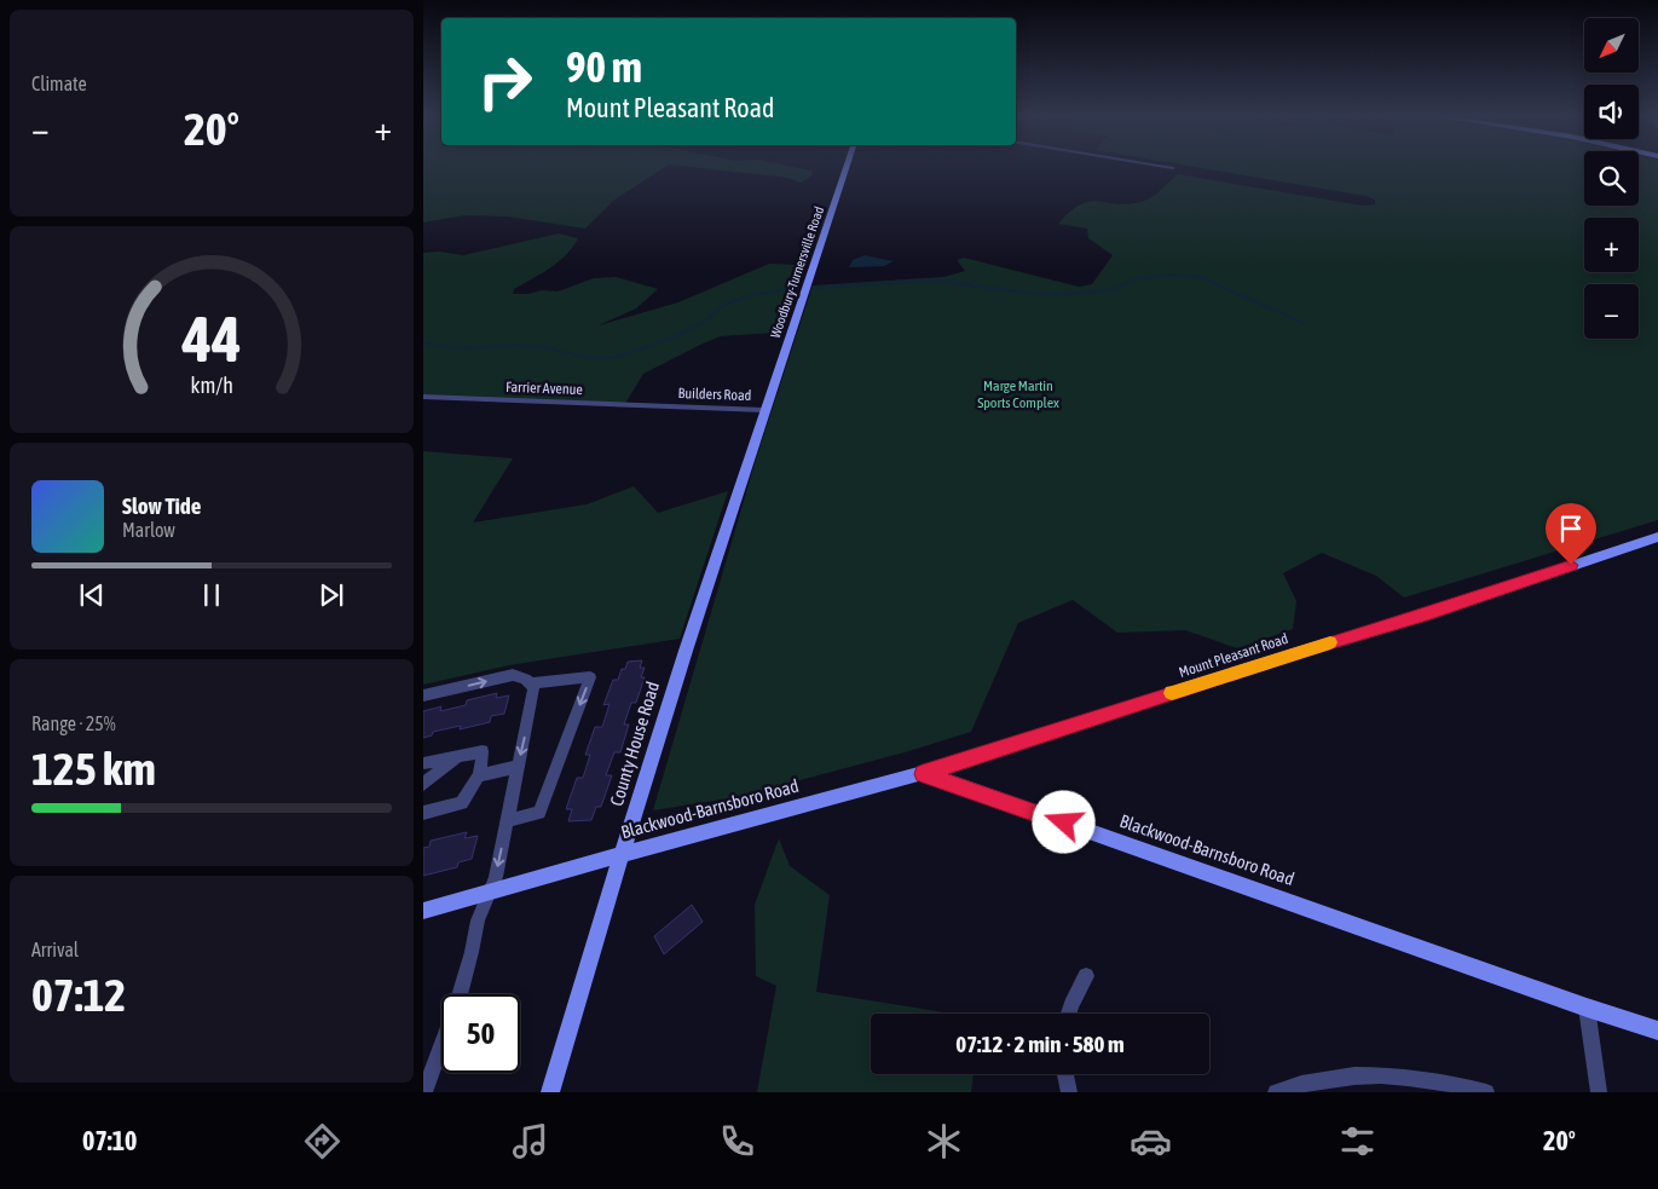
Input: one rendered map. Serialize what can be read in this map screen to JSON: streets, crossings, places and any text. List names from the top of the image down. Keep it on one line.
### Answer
{"streets":{"main road":["Woodbury-Turnersville Road","Mount Pleasant Road","County House Road","Blackwood-Barnsboro Road"],"street":["Farrier Avenue","Builders Road"]},"crossings":[["Woodbury-Turnersville Road","Builders Road"],["Woodbury-Turnersville Road","County House Road"],["Farrier Avenue","Builders Road"],["Builders Road","County House Road"],["Mount Pleasant Road","Blackwood-Barnsboro Road"],["County House Road","Blackwood-Barnsboro Road"]],"parks":["Marge Martin Sports Complex"],"north":"bottom left","page":{"tile":["Climate",["Range · 25%","125 km"],["Arrival","07:12"]],"map_buttons":["+","−"],"turn":["90 m","Mount Pleasant Road"],"heat":["−","20°","+"],"song":["Slow Tide","Marlow"],"limit":"50","trip":"07:12 · 2 min · 580 m","tabs":["07:10","20°"],"gauge":["44","km/h"]}}
